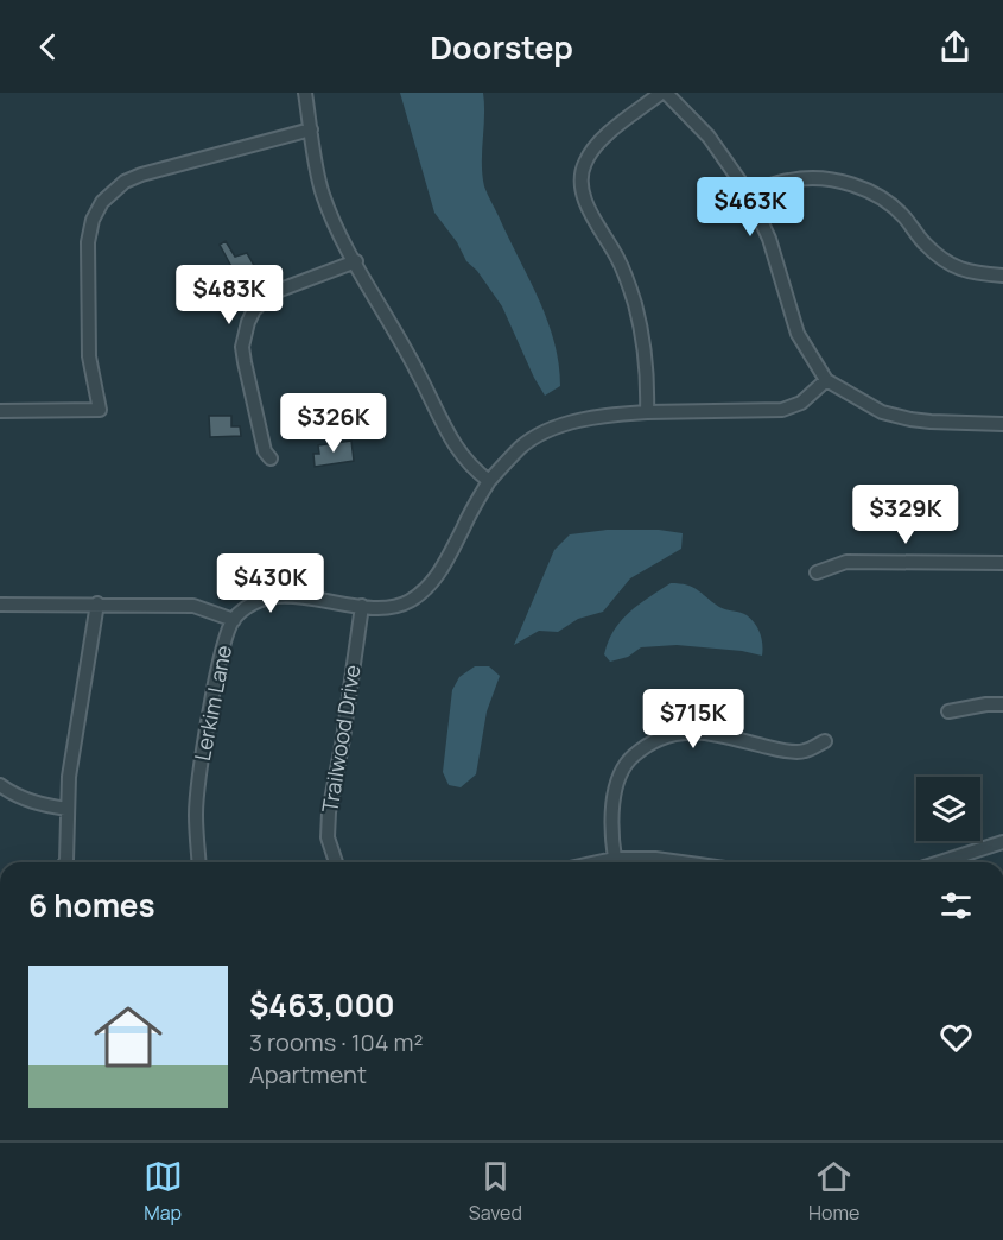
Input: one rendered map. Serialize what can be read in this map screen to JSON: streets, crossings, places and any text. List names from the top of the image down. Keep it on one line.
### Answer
{"streets":{"street":["Lerkim Lane","Trailwood Drive"]},"crossings":[["Lerkim Lane","Trailwood Drive"]],"page":{"header":"Doorstep","price":["$463K","$483K","$326K","$329K","$430K","$715K"],"heading":"6 homes","list":[{"name":"$463,000","note":"3 rooms · 104 m² · Apartment"}],"tabs":["Map","Saved","Home"]}}
